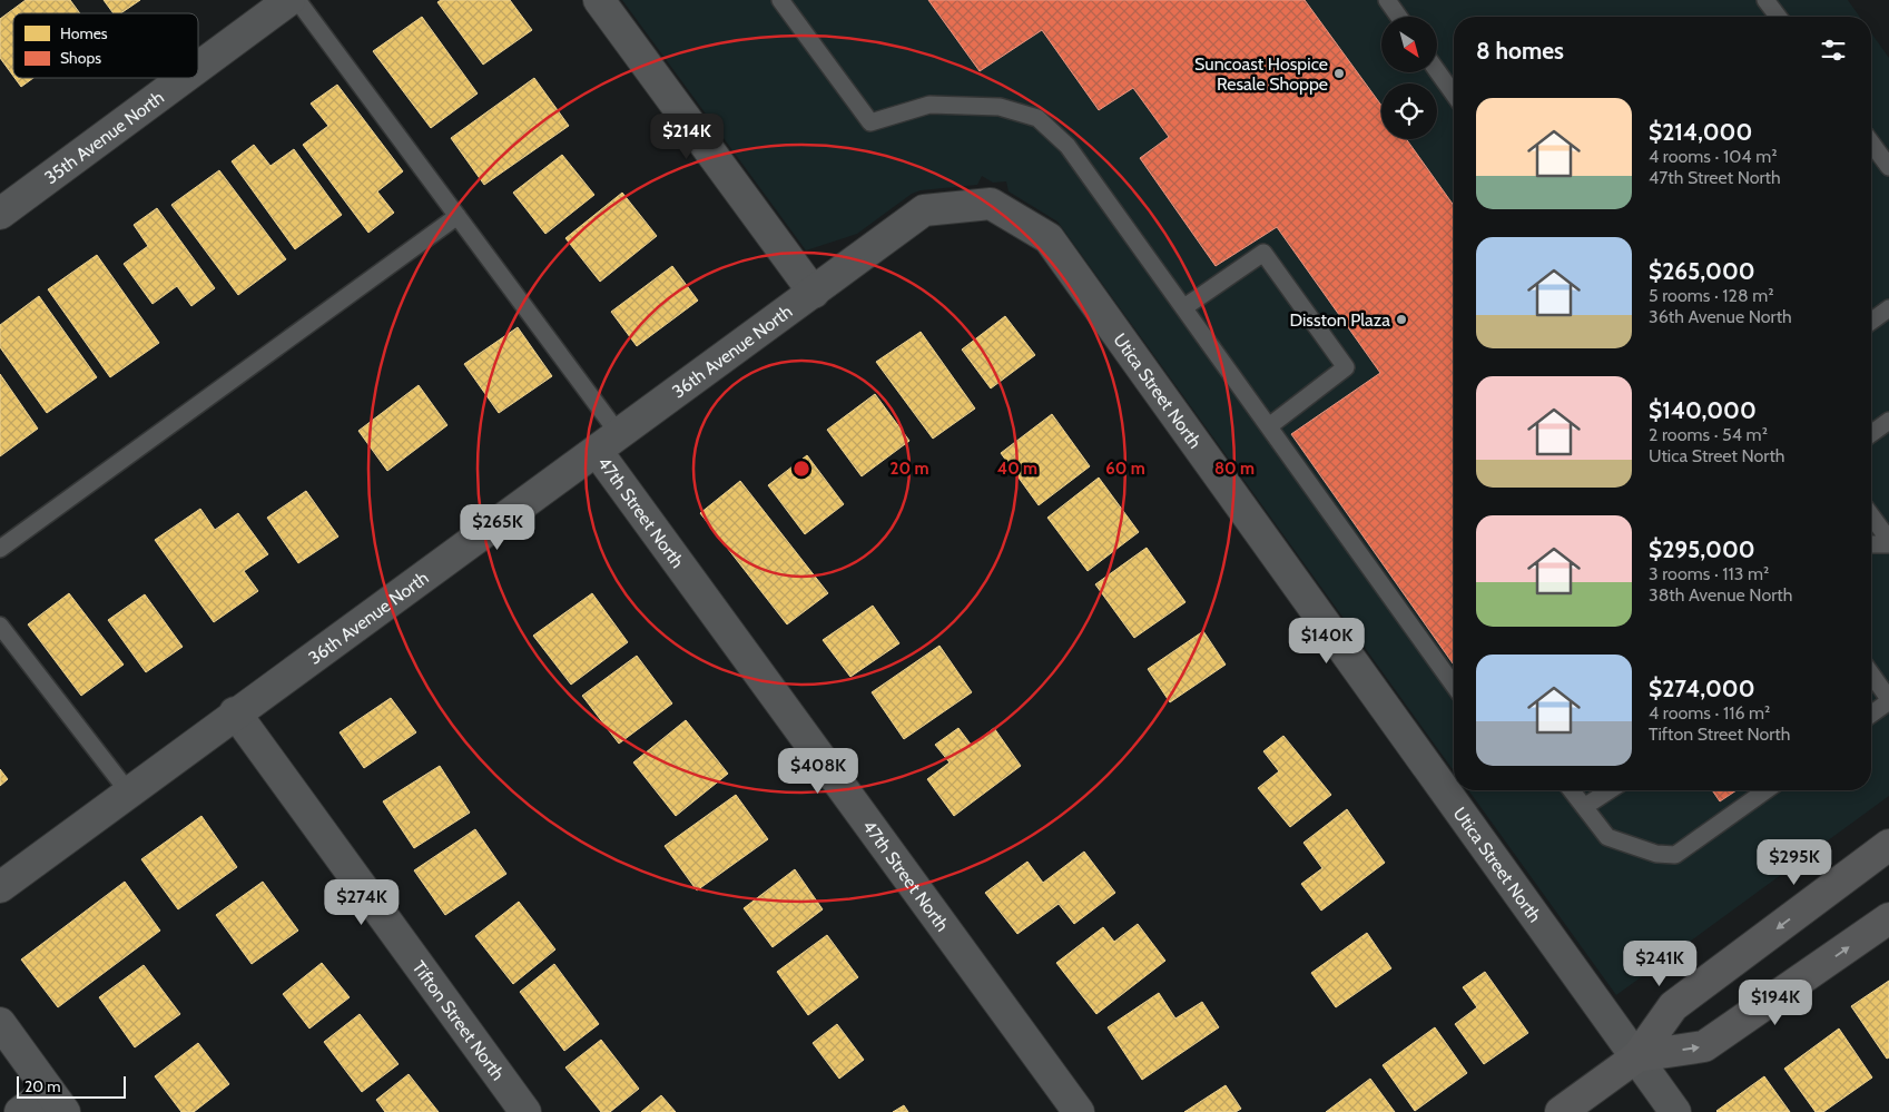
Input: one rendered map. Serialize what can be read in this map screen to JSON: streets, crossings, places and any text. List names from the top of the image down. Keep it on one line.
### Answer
{"streets":{"street":["35th Avenue North","36th Avenue North","Utica Street North","47th Street North","Tifton Street North"]},"crossings":[["36th Avenue North","Utica Street North"],["36th Avenue North","47th Street North"],["36th Avenue North","Tifton Street North"]],"places":["Suncoast Hospice Resale Shoppe","Disston Plaza"],"legend":["Homes","Shops"],"scale_bar":"20 m","north":"bottom right","page":{"heading":"8 homes","list":[{"name":"$214,000","note":"4 rooms · 104 m² · 47th Street North"},{"name":"$265,000","note":"5 rooms · 128 m² · 36th Avenue North"},{"name":"$140,000","note":"2 rooms · 54 m² · Utica Street North"},{"name":"$295,000","note":"3 rooms · 113 m² · 38th Avenue North"},{"name":"$274,000","note":"4 rooms · 116 m² · Tifton Street North"}],"price":["$214K","$265K","$140K","$408K","$295K","$274K","$241K","$194K"],"scale":"20 m"},"rings":["20 m","40 m","60 m","80 m"]}
